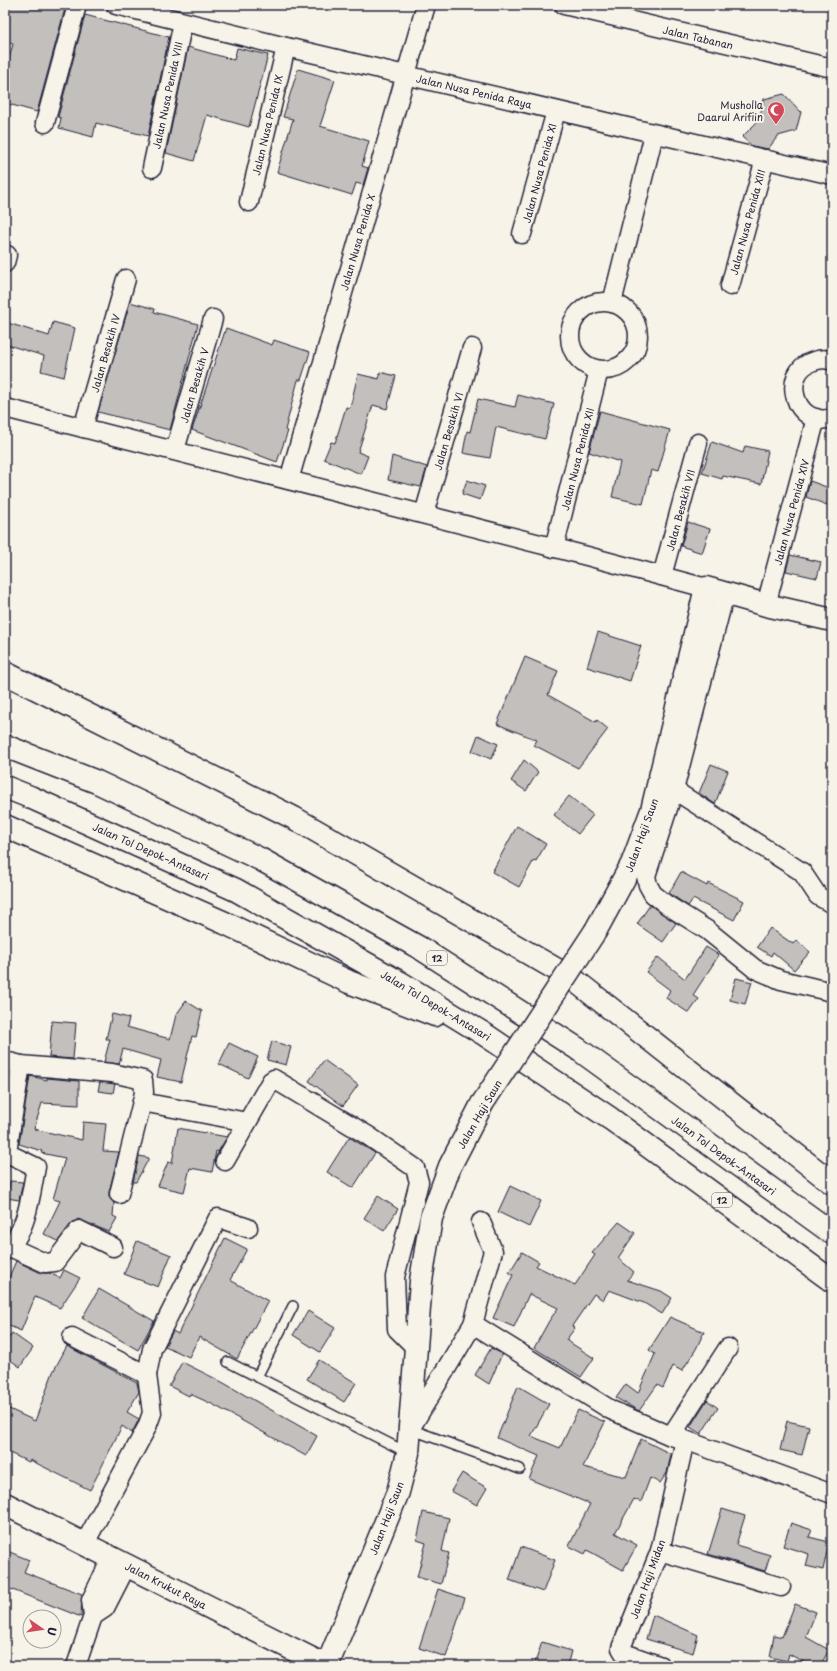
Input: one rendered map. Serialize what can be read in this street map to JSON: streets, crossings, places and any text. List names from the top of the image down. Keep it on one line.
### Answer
{"streets":{"main road":["Jalan Haji Saun","Jalan Tol Depok–Antasari","12","Jalan Krukut Raya"],"street":["Jalan Tabanan","Jalan Nusa Penida Raya","Jalan Nusa Penida VIII","Jalan Nusa Penida IX","Jalan Nusa Penida XI","Jalan Nusa Penida XIII","Jalan Nusa Penida X","Jalan Besakih IV","Jalan Besakih V","Jalan Besakih VI","Jalan Nusa Penida XII","Jalan Besakih VII","Jalan Nusa Penida XIV","Jalan Haji Midan"]},"crossings":[["Jalan Nusa Penida Raya","Jalan Nusa Penida VIII"],["Jalan Nusa Penida Raya","Jalan Nusa Penida IX"],["Jalan Nusa Penida Raya","Jalan Nusa Penida XI"],["Jalan Nusa Penida Raya","Jalan Nusa Penida XIII"],["Jalan Nusa Penida Raya","Jalan Nusa Penida X"],["Jalan Haji Saun","Jalan Krukut Raya"]],"places":{"mosque":["Musholla Daarul Arifiin"]},"north":"right"}
